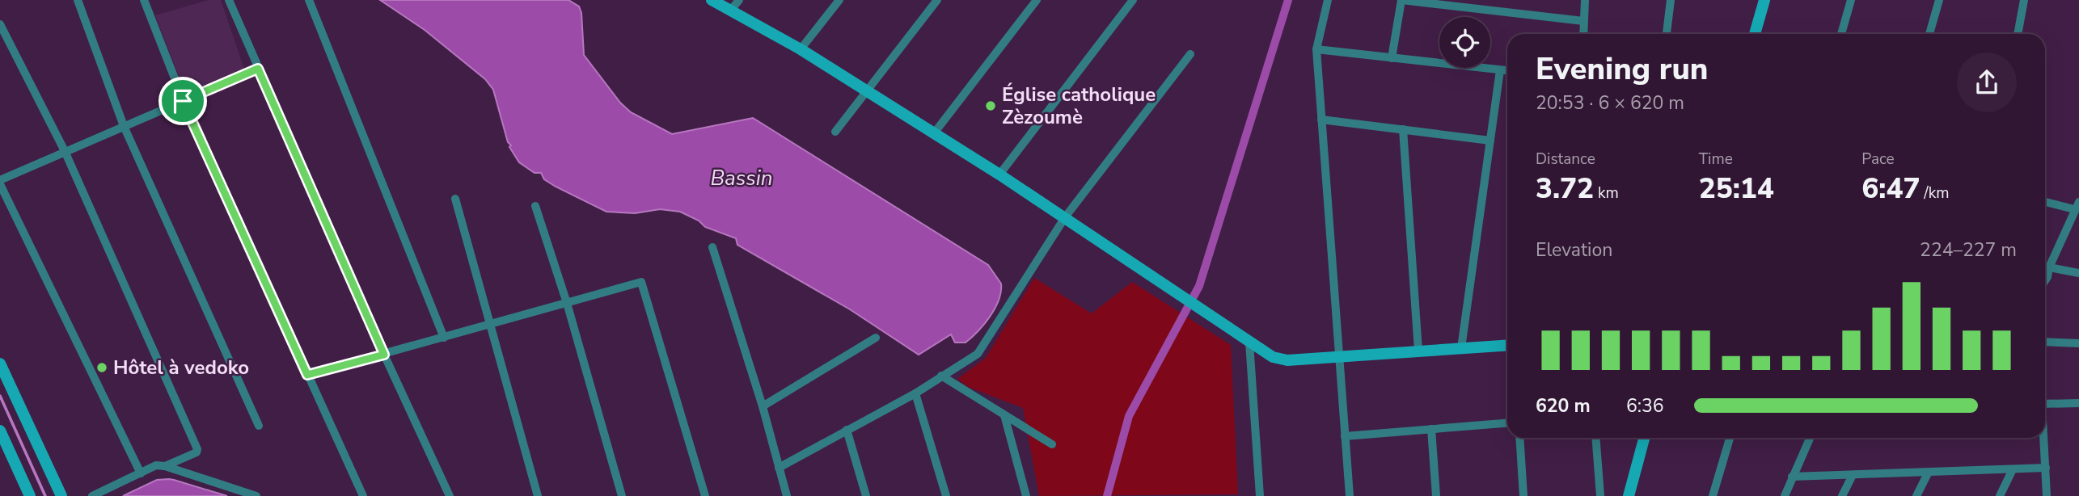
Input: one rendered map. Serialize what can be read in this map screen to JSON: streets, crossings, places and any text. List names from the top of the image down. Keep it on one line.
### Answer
{"water":["Bassin"],"places":["Église catholique Zèzoumè","Hôtel à vedoko"],"page":{"heading":["Evening run","20:53 · 6 × 620 m"],"stats":[["Distance","3.72 km"],["Time","25:14"],["Pace","6:47 /km"]],"chart":["Elevation","224–227 m"],"list":[{"name":"620 m","note":"6:36"}]}}
